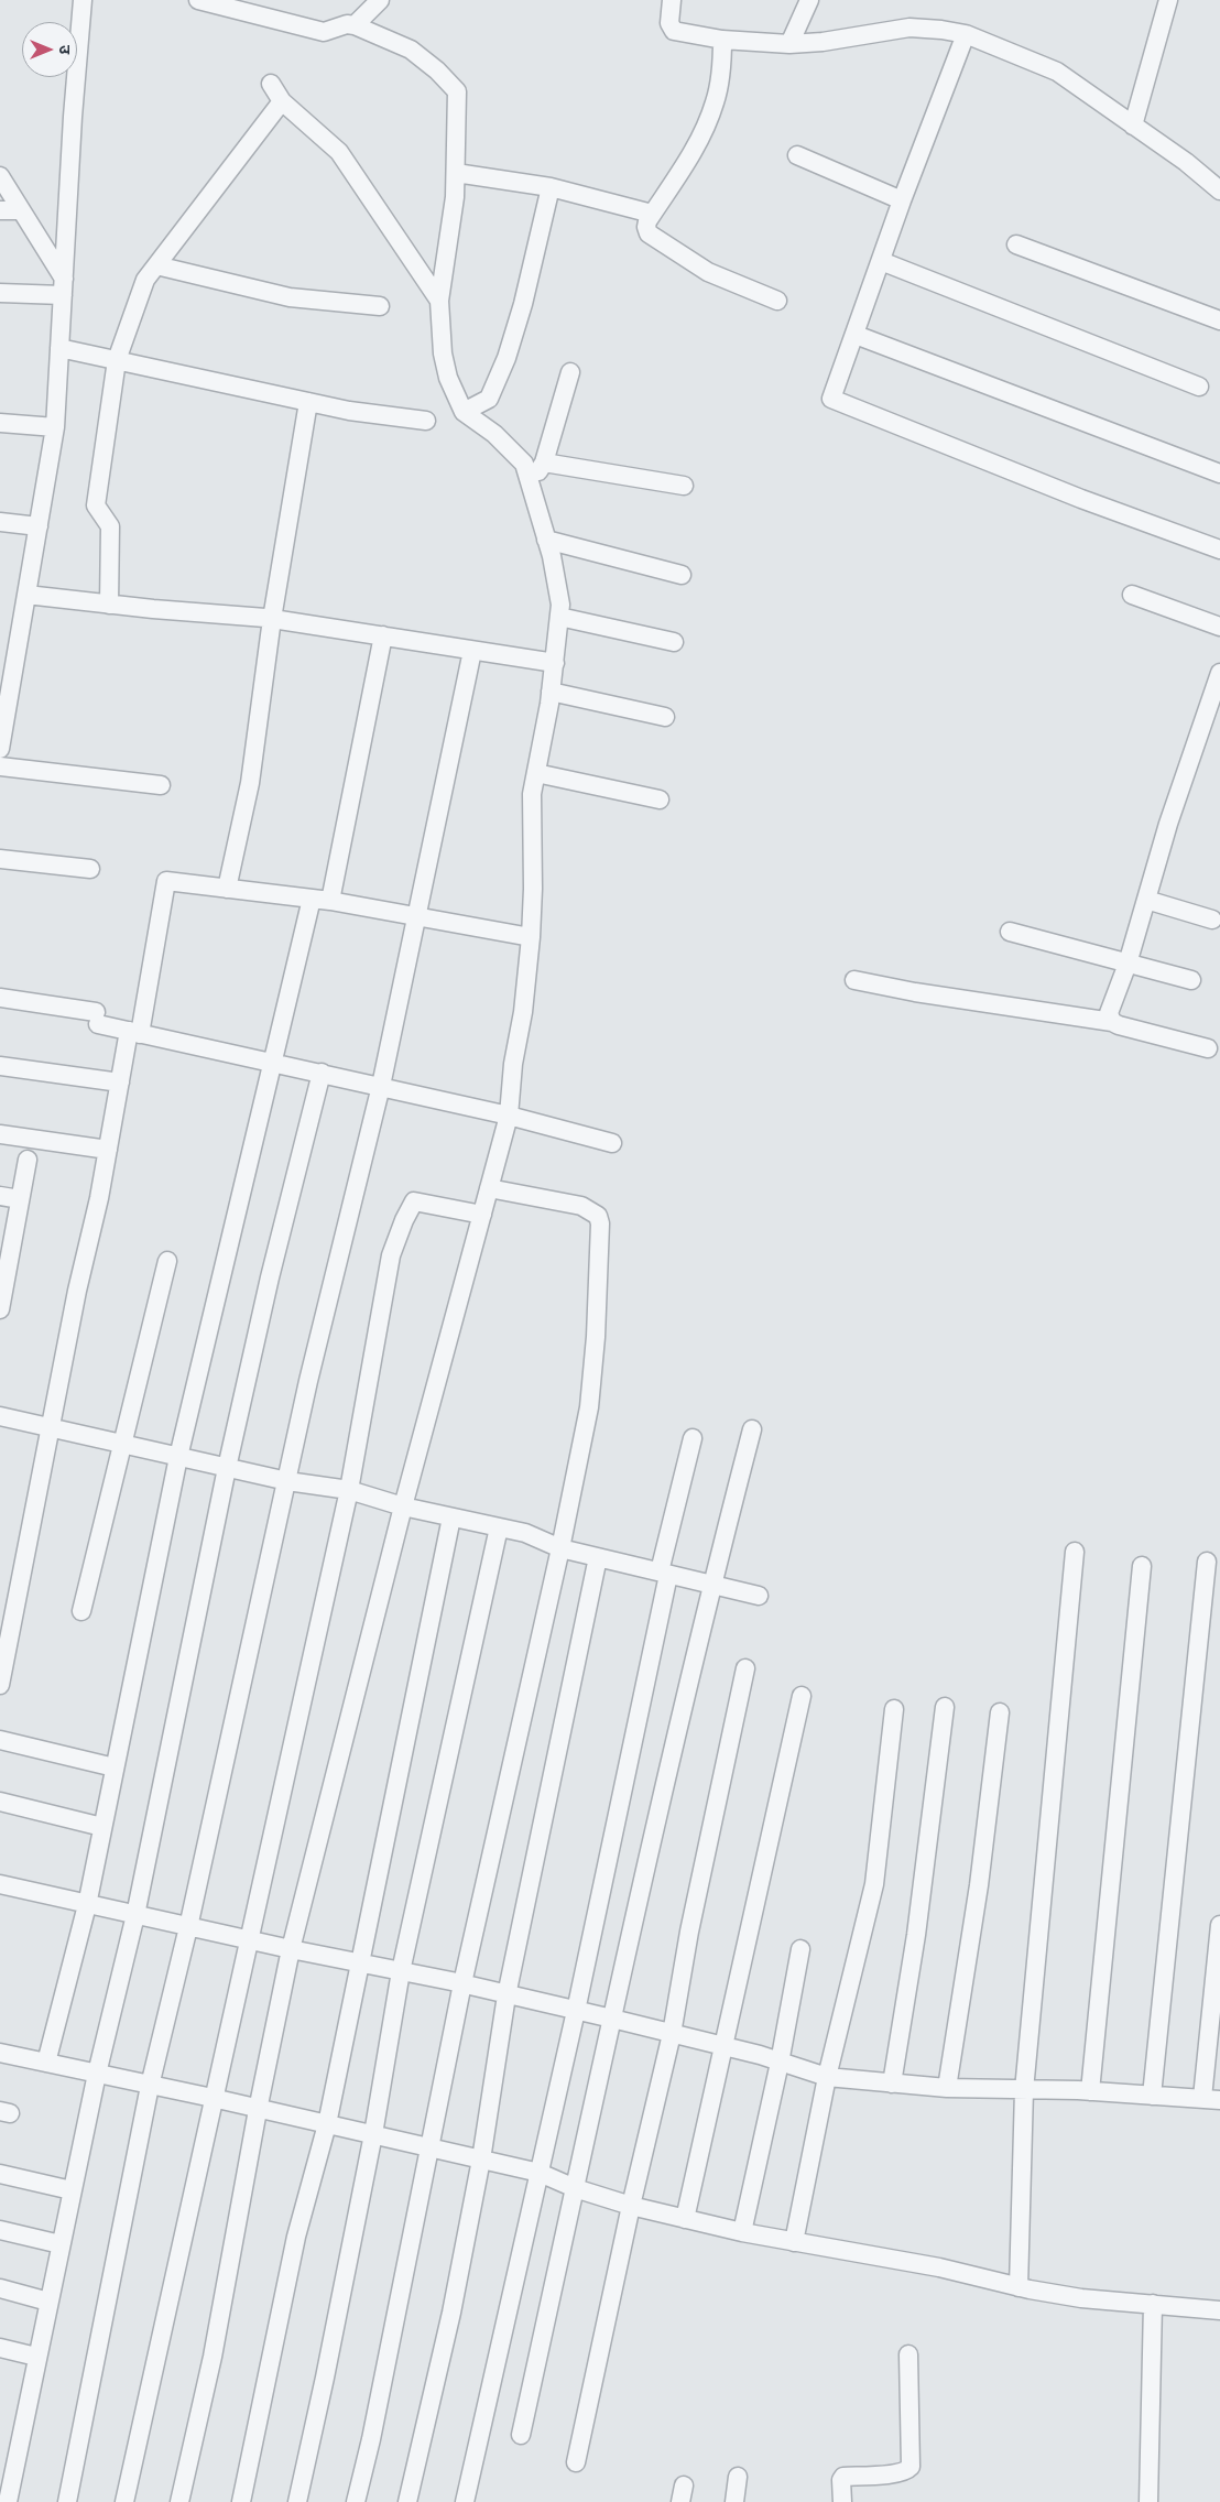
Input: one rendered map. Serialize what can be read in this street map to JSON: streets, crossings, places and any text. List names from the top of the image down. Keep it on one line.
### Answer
{"north":"right"}
